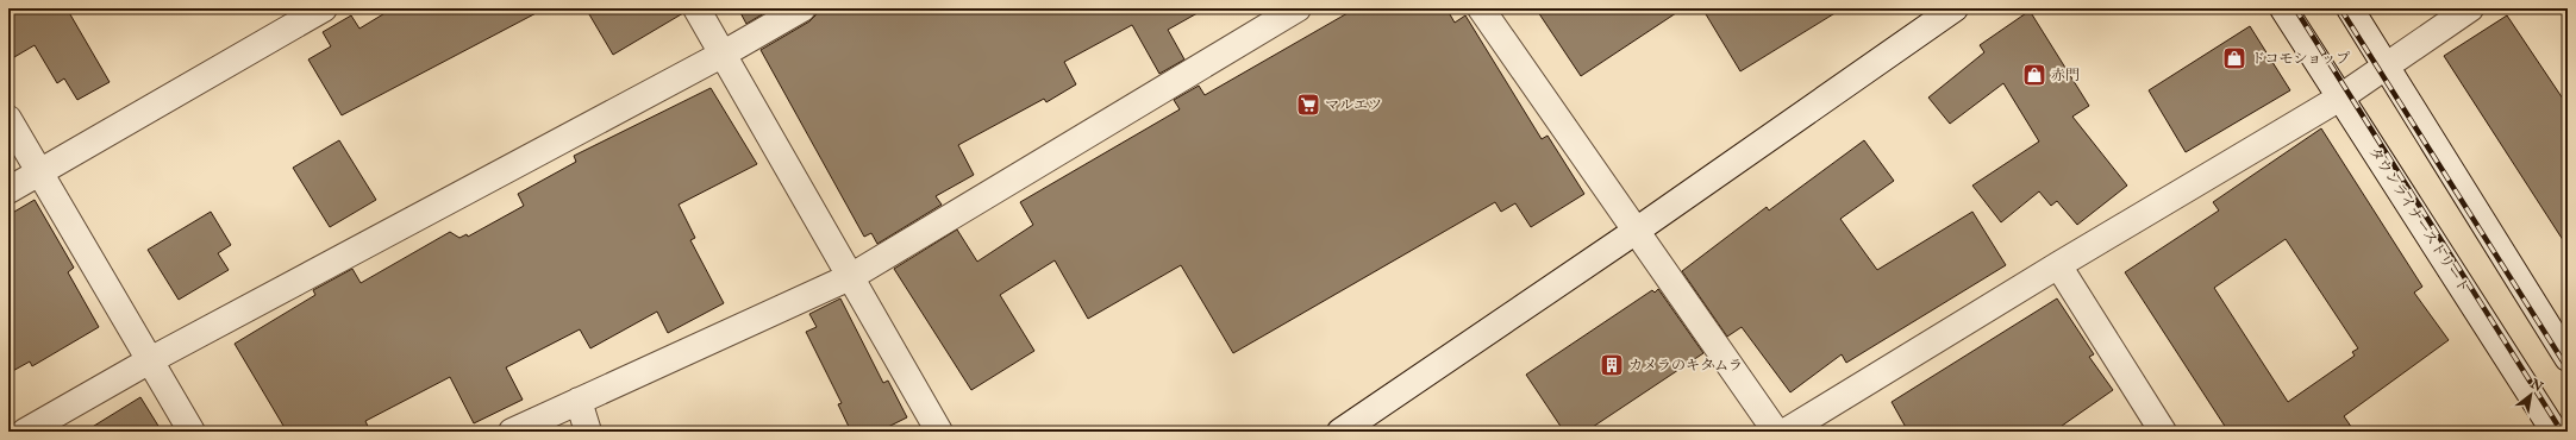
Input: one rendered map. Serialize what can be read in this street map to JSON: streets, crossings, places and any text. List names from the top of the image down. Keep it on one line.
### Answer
{"streets":{"street":["タウンライナーストリート"]},"places":{"shop":["ドコモショップ","赤門"],"supermarket":["マルエツ"],"building":["カメラのキタムラ"]},"north":"top right"}
